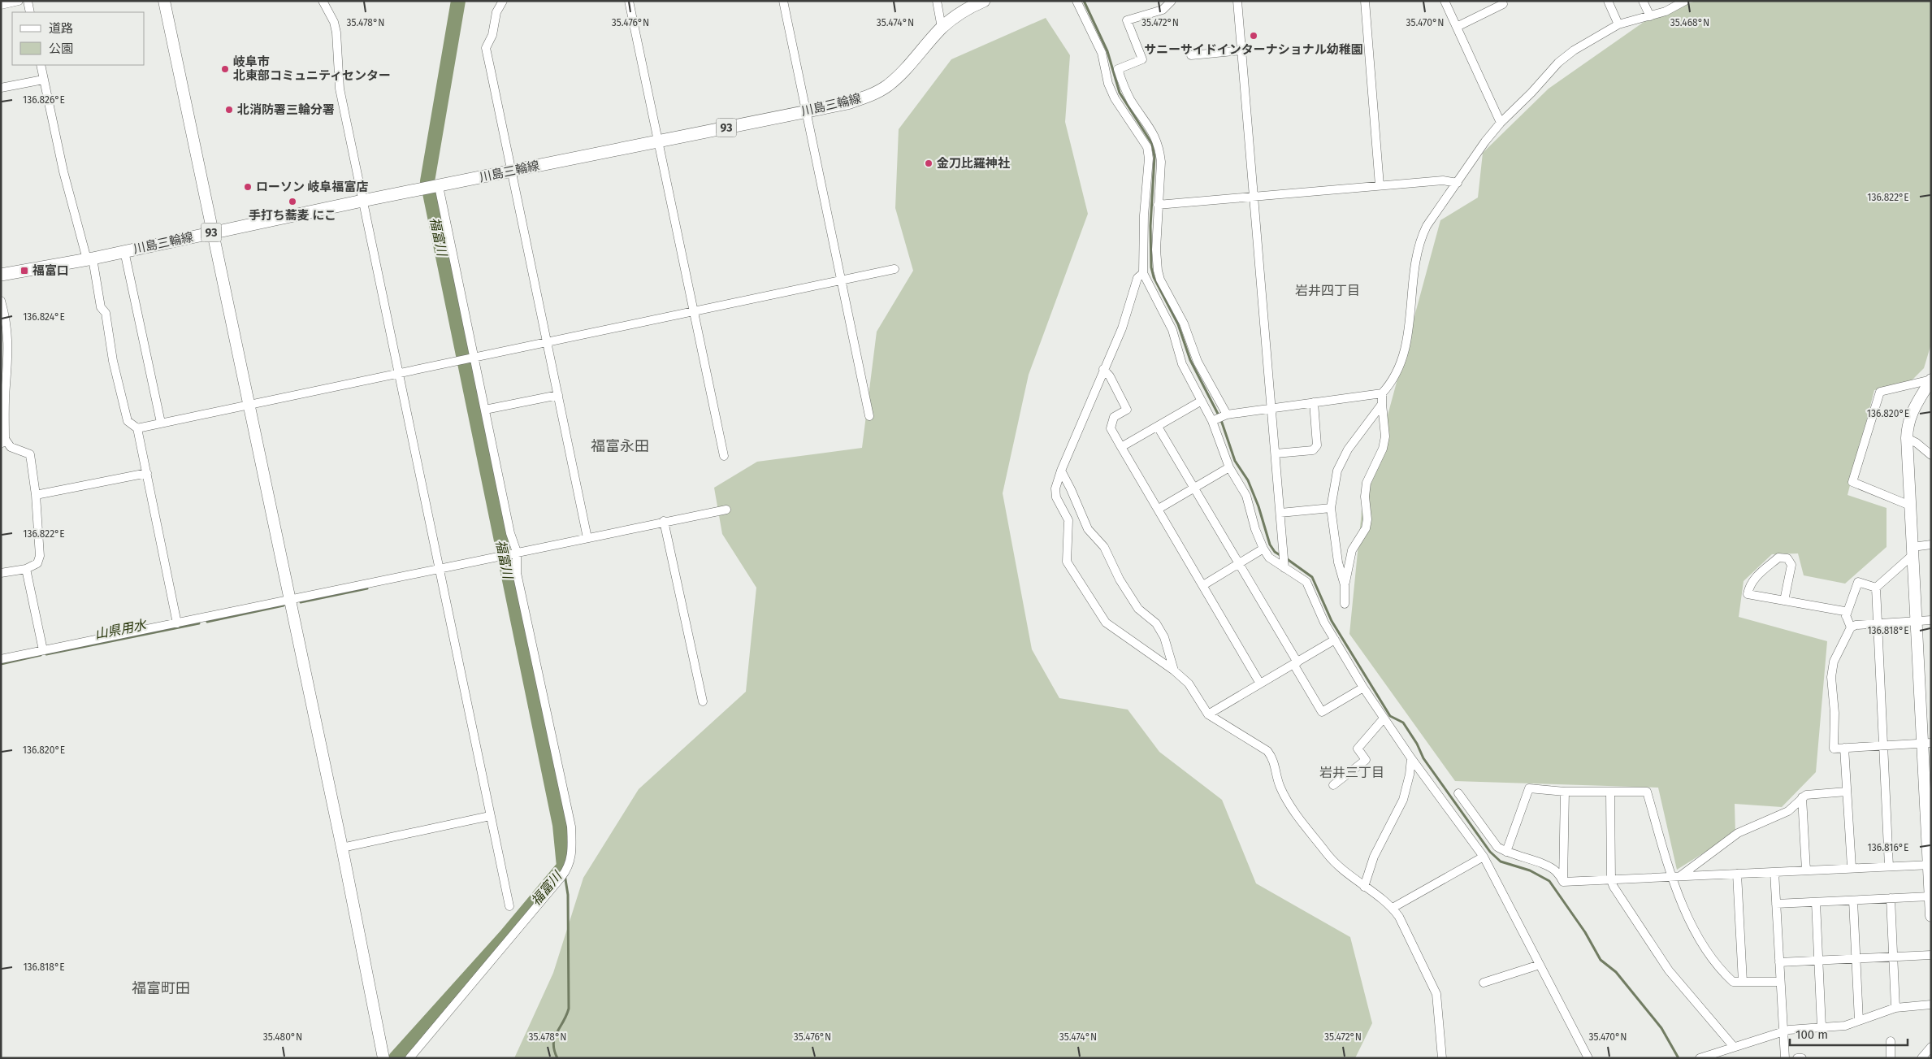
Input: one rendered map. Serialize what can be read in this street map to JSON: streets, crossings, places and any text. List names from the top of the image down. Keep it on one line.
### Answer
{"streets":{"main road":["川島三輪線","93"]},"districts":["岩井四丁目","福富永田","岩井三丁目","福富町田"],"water":["福富川","山県用水"],"places":{"other":["サニーサイドインターナショナル幼稚園","岐阜市 北東部コミュニティセンター","北消防署三輪分署","金刀比羅神社","ローソン 岐阜福富店","手打ち蕎麦 にこ"],"transit":["福富口"]},"legend":["道路","公園"],"scale_bar":"100 m","coordinates":["35.478°N","35.476°N","35.474°N","35.472°N","35.470°N","35.468°N","136.826°E","136.822°E","136.824°E","136.820°E","136.818°E","136.816°E","35.480°N"]}
